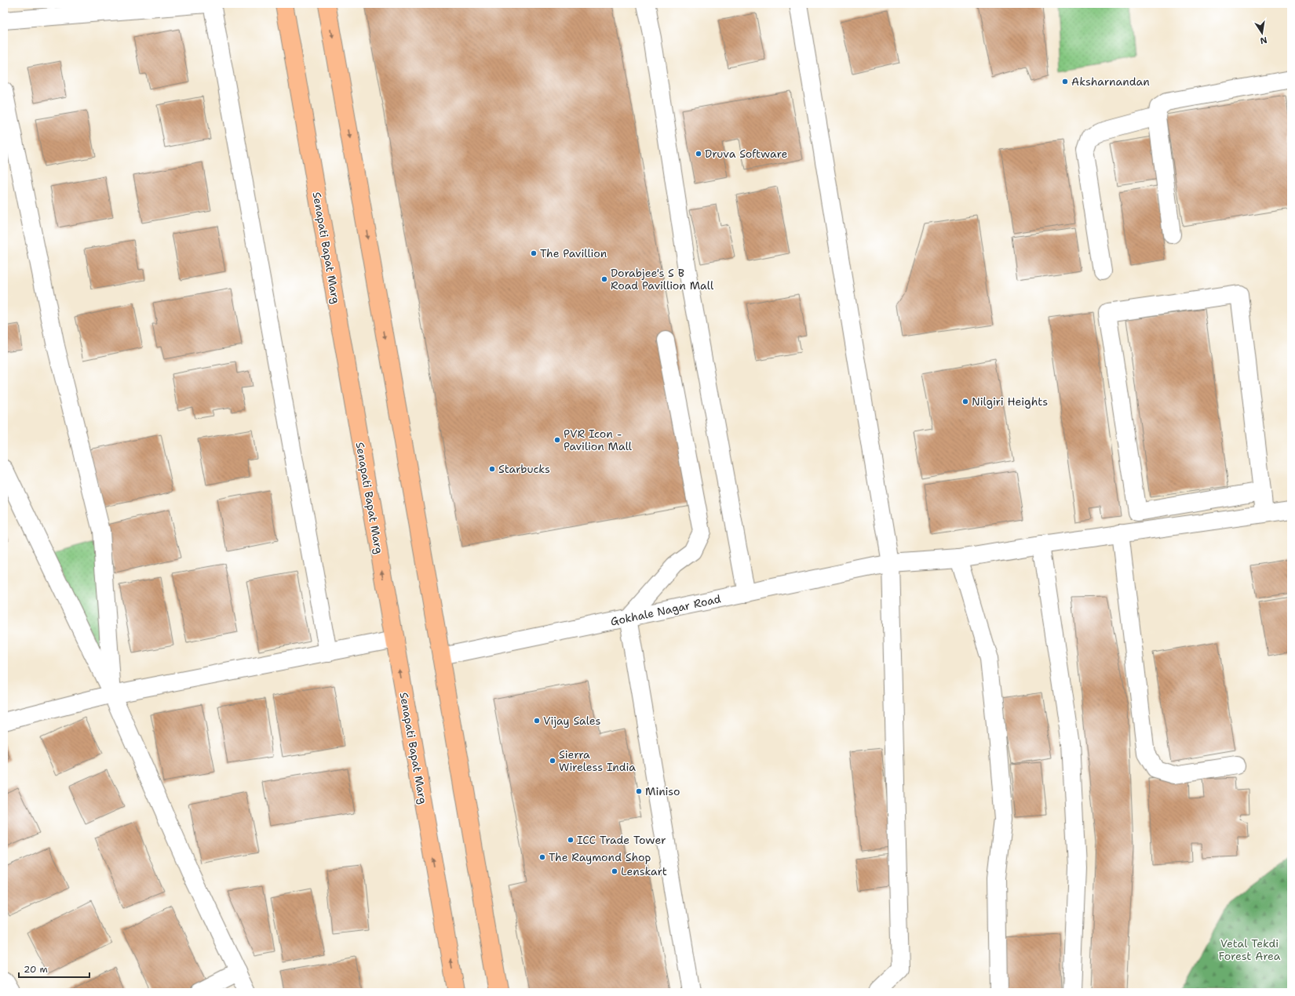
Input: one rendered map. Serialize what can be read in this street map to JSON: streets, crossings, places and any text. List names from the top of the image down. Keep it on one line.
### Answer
{"streets":{"main road":["Senapati Bapat Marg"],"street":["Gokhale Nagar Road"]},"parks":["Vetal Tekdi Forest Area"],"places":["Aksharnandan","Druva Software","The Pavillion","Dorabjee's S B Road Pavillion Mall","Nilgiri Heights","PVR Icon - Pavilion Mall","Starbucks","Vijay Sales","Sierra Wireless India","Miniso","ICC Trade Tower","The Raymond Shop","Lenskart"],"scale_bar":"20 m","north":"bottom"}
